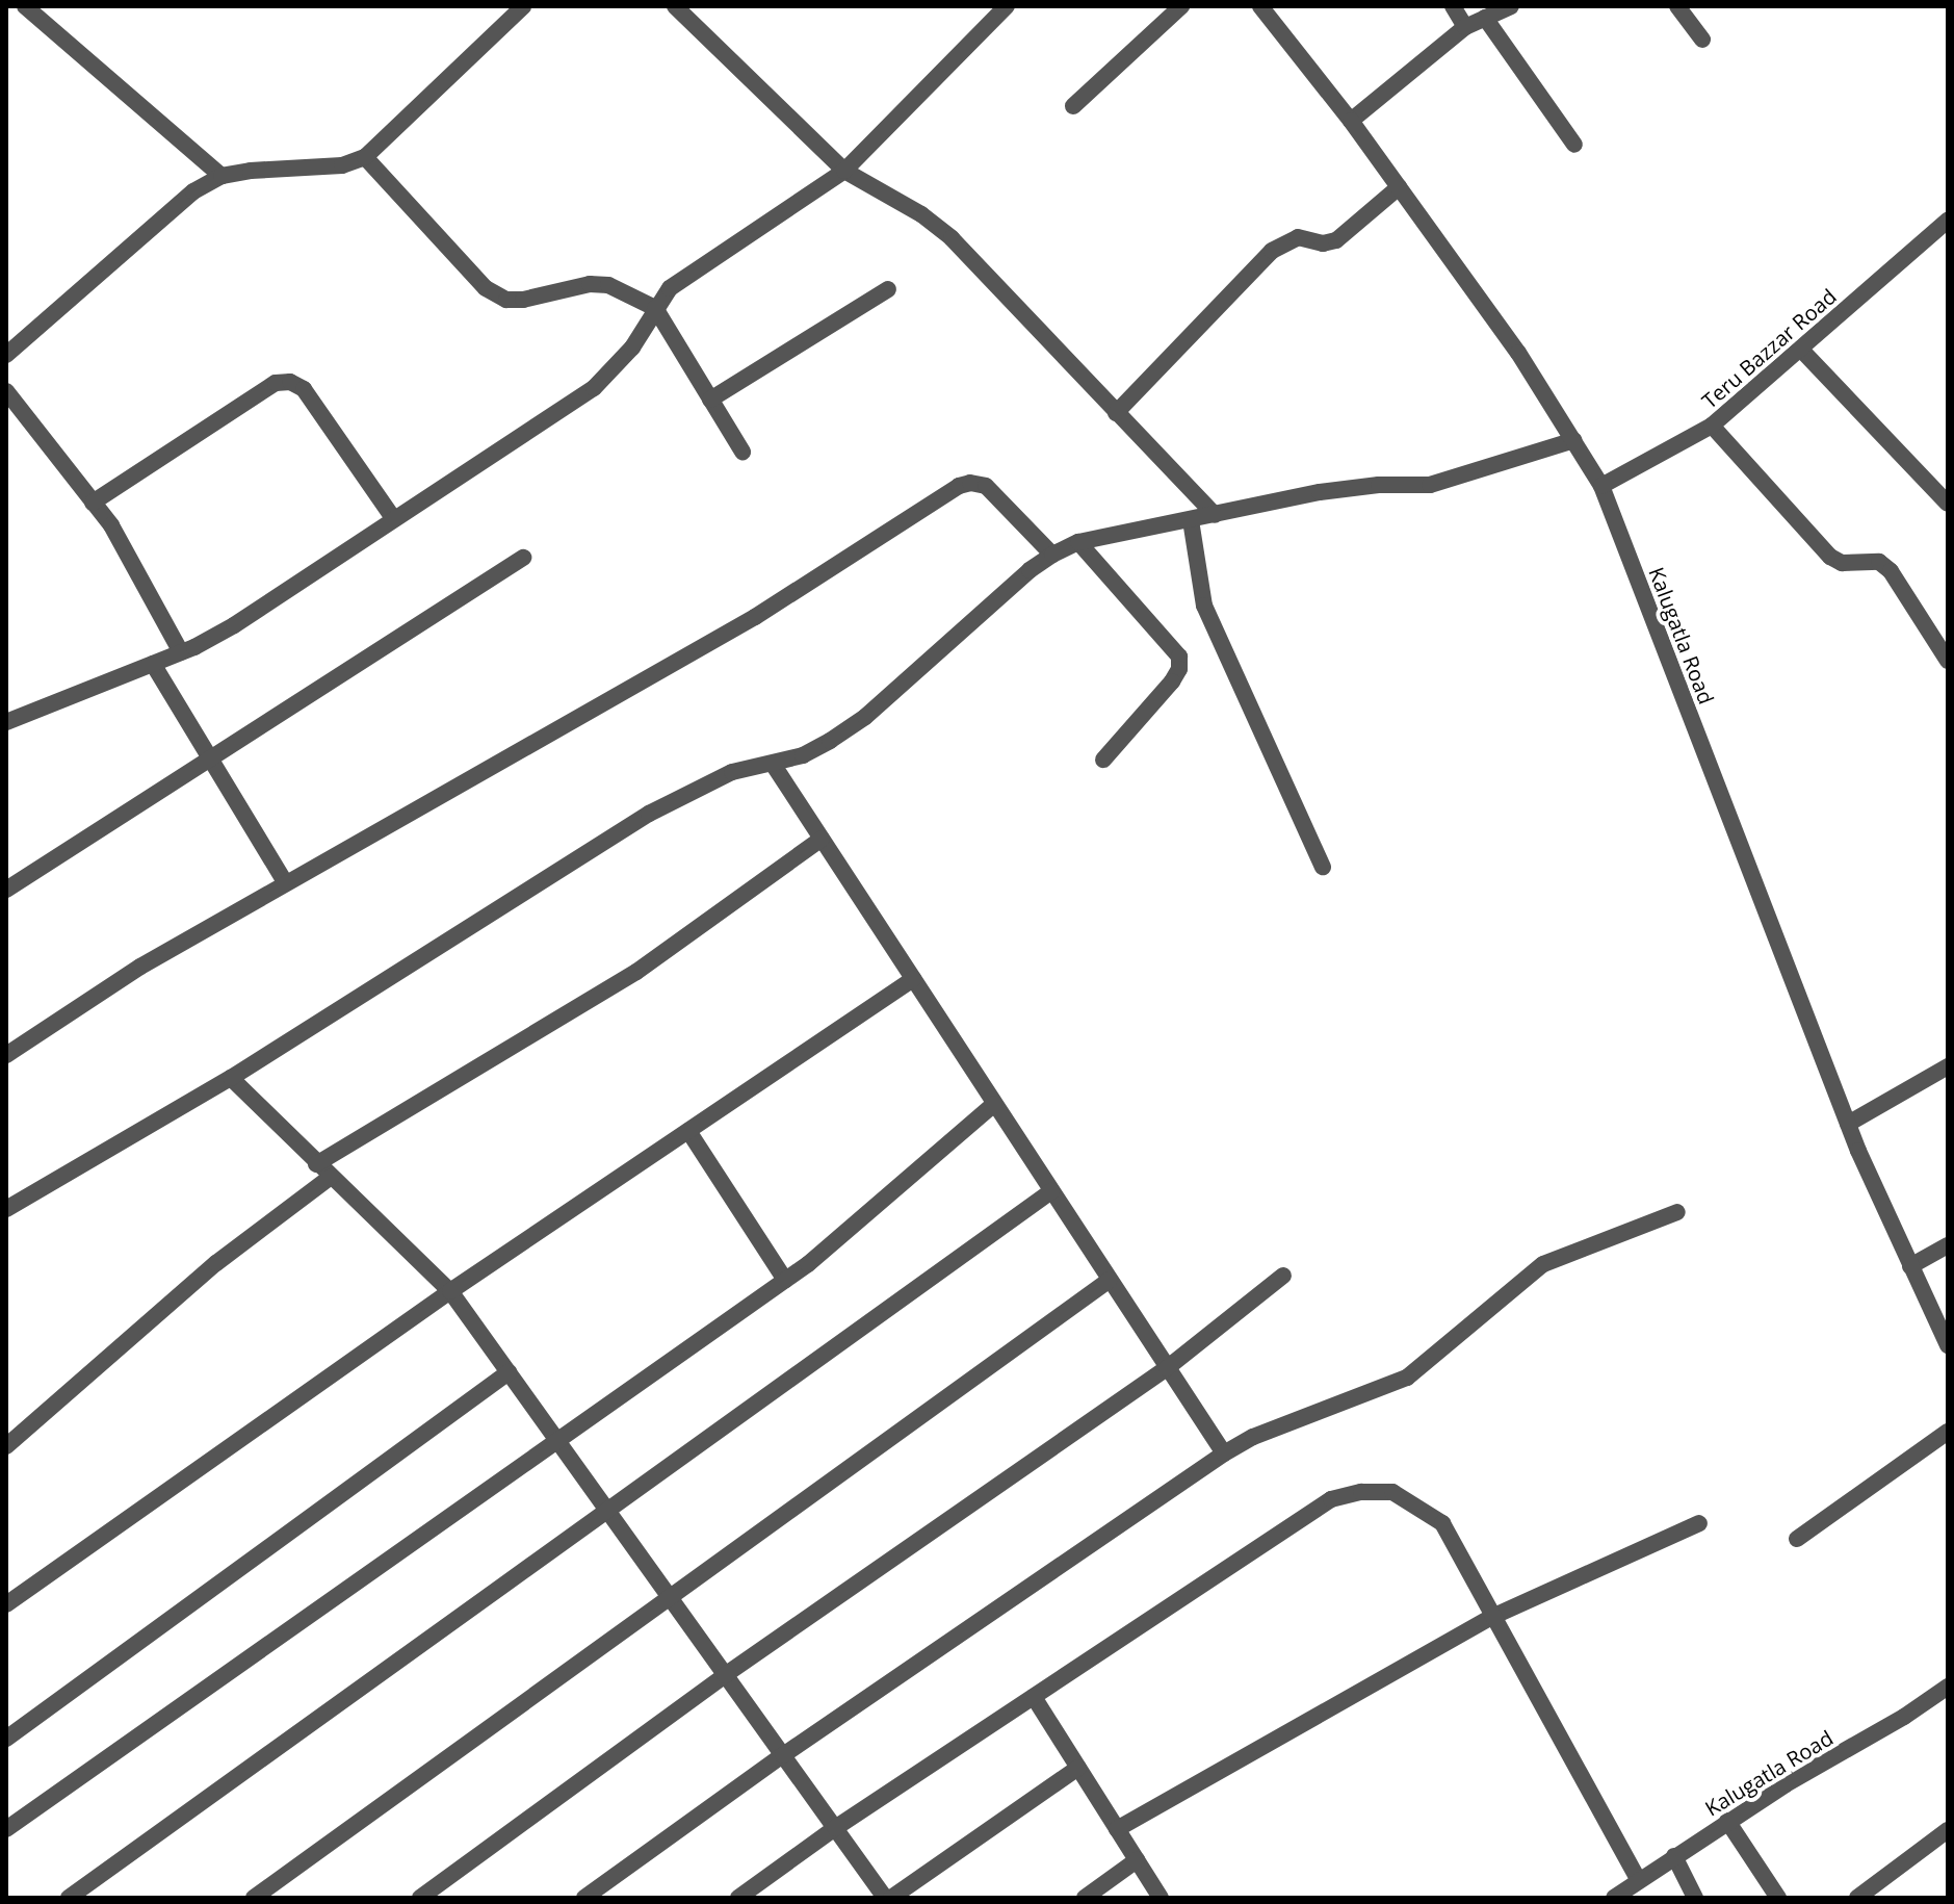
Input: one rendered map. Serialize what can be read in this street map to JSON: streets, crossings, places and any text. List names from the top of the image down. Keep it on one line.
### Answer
{"streets":{"street":["Teru Bazzar Road","Kalugatla Road"]},"crossings":[["Teru Bazzar Road","Kalugatla Road"]]}
